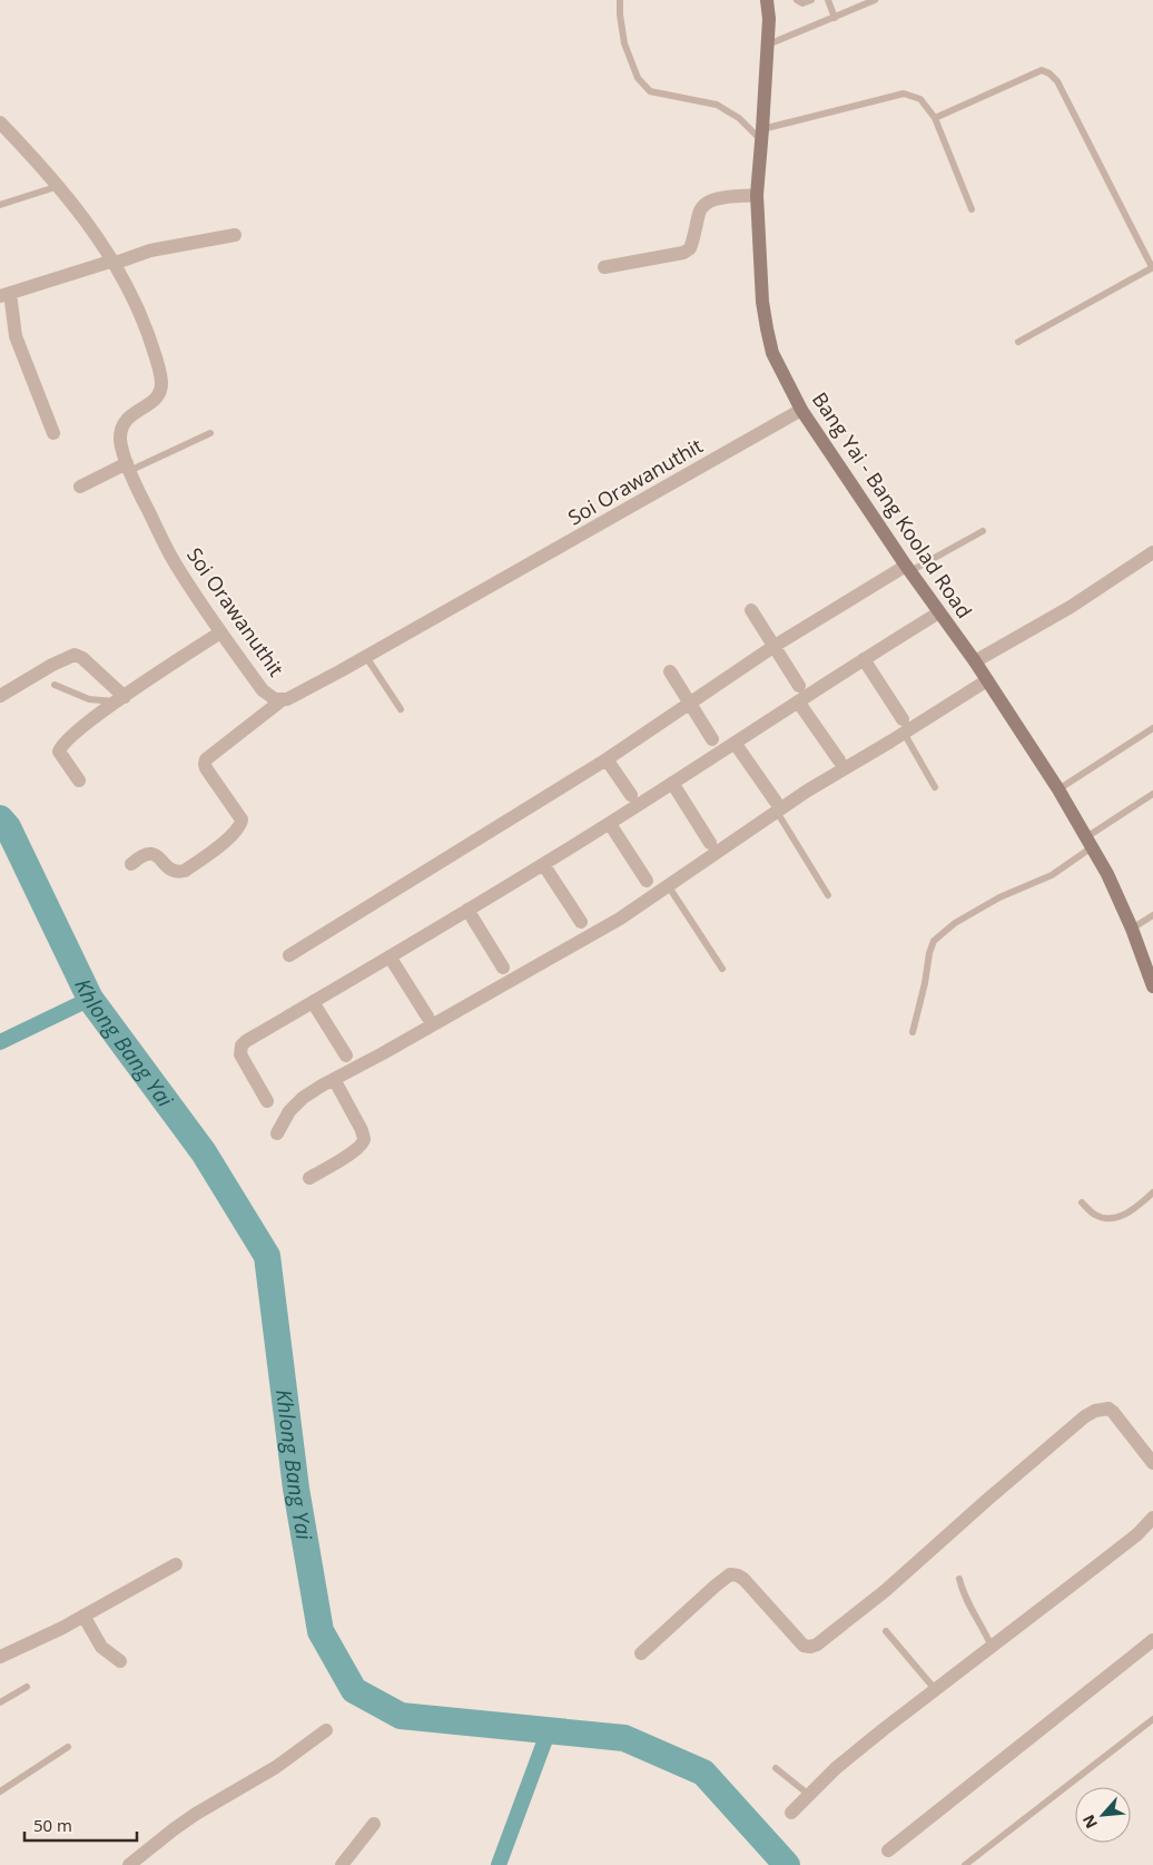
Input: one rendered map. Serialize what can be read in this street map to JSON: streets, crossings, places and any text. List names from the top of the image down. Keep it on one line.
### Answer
{"streets":{"street":["Soi Orawanuthit","Bang Yai - Bang Koolad Road"]},"crossings":[["Soi Orawanuthit","Bang Yai - Bang Koolad Road"]],"water":["Khlong Bang Yai"],"scale_bar":"50 m","north":"bottom left"}
